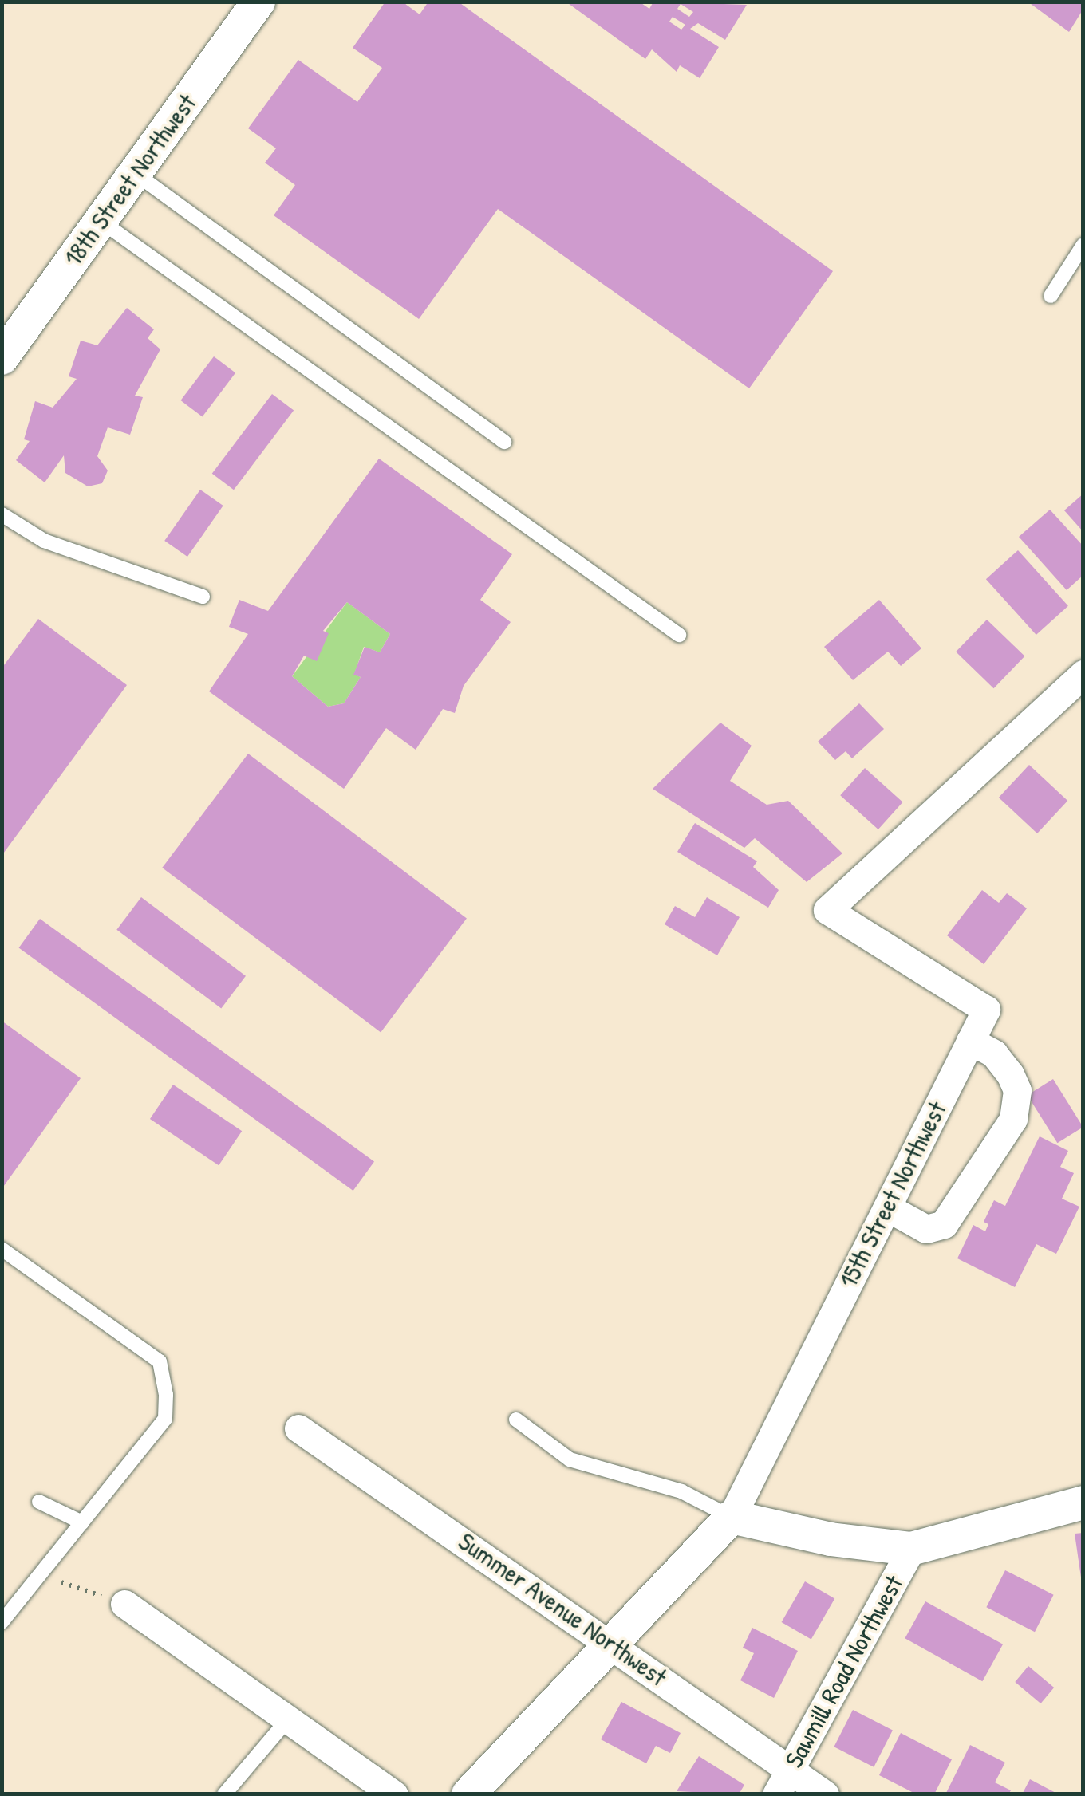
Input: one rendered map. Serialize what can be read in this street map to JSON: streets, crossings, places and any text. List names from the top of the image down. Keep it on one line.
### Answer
{"streets":{"street":["18th Street Northwest","15th Street Northwest","Summer Avenue Northwest","Sawmill Road Northwest"]},"crossings":[["15th Street Northwest","Summer Avenue Northwest"],["15th Street Northwest","Sawmill Road Northwest"],["Summer Avenue Northwest","Sawmill Road Northwest"]]}
